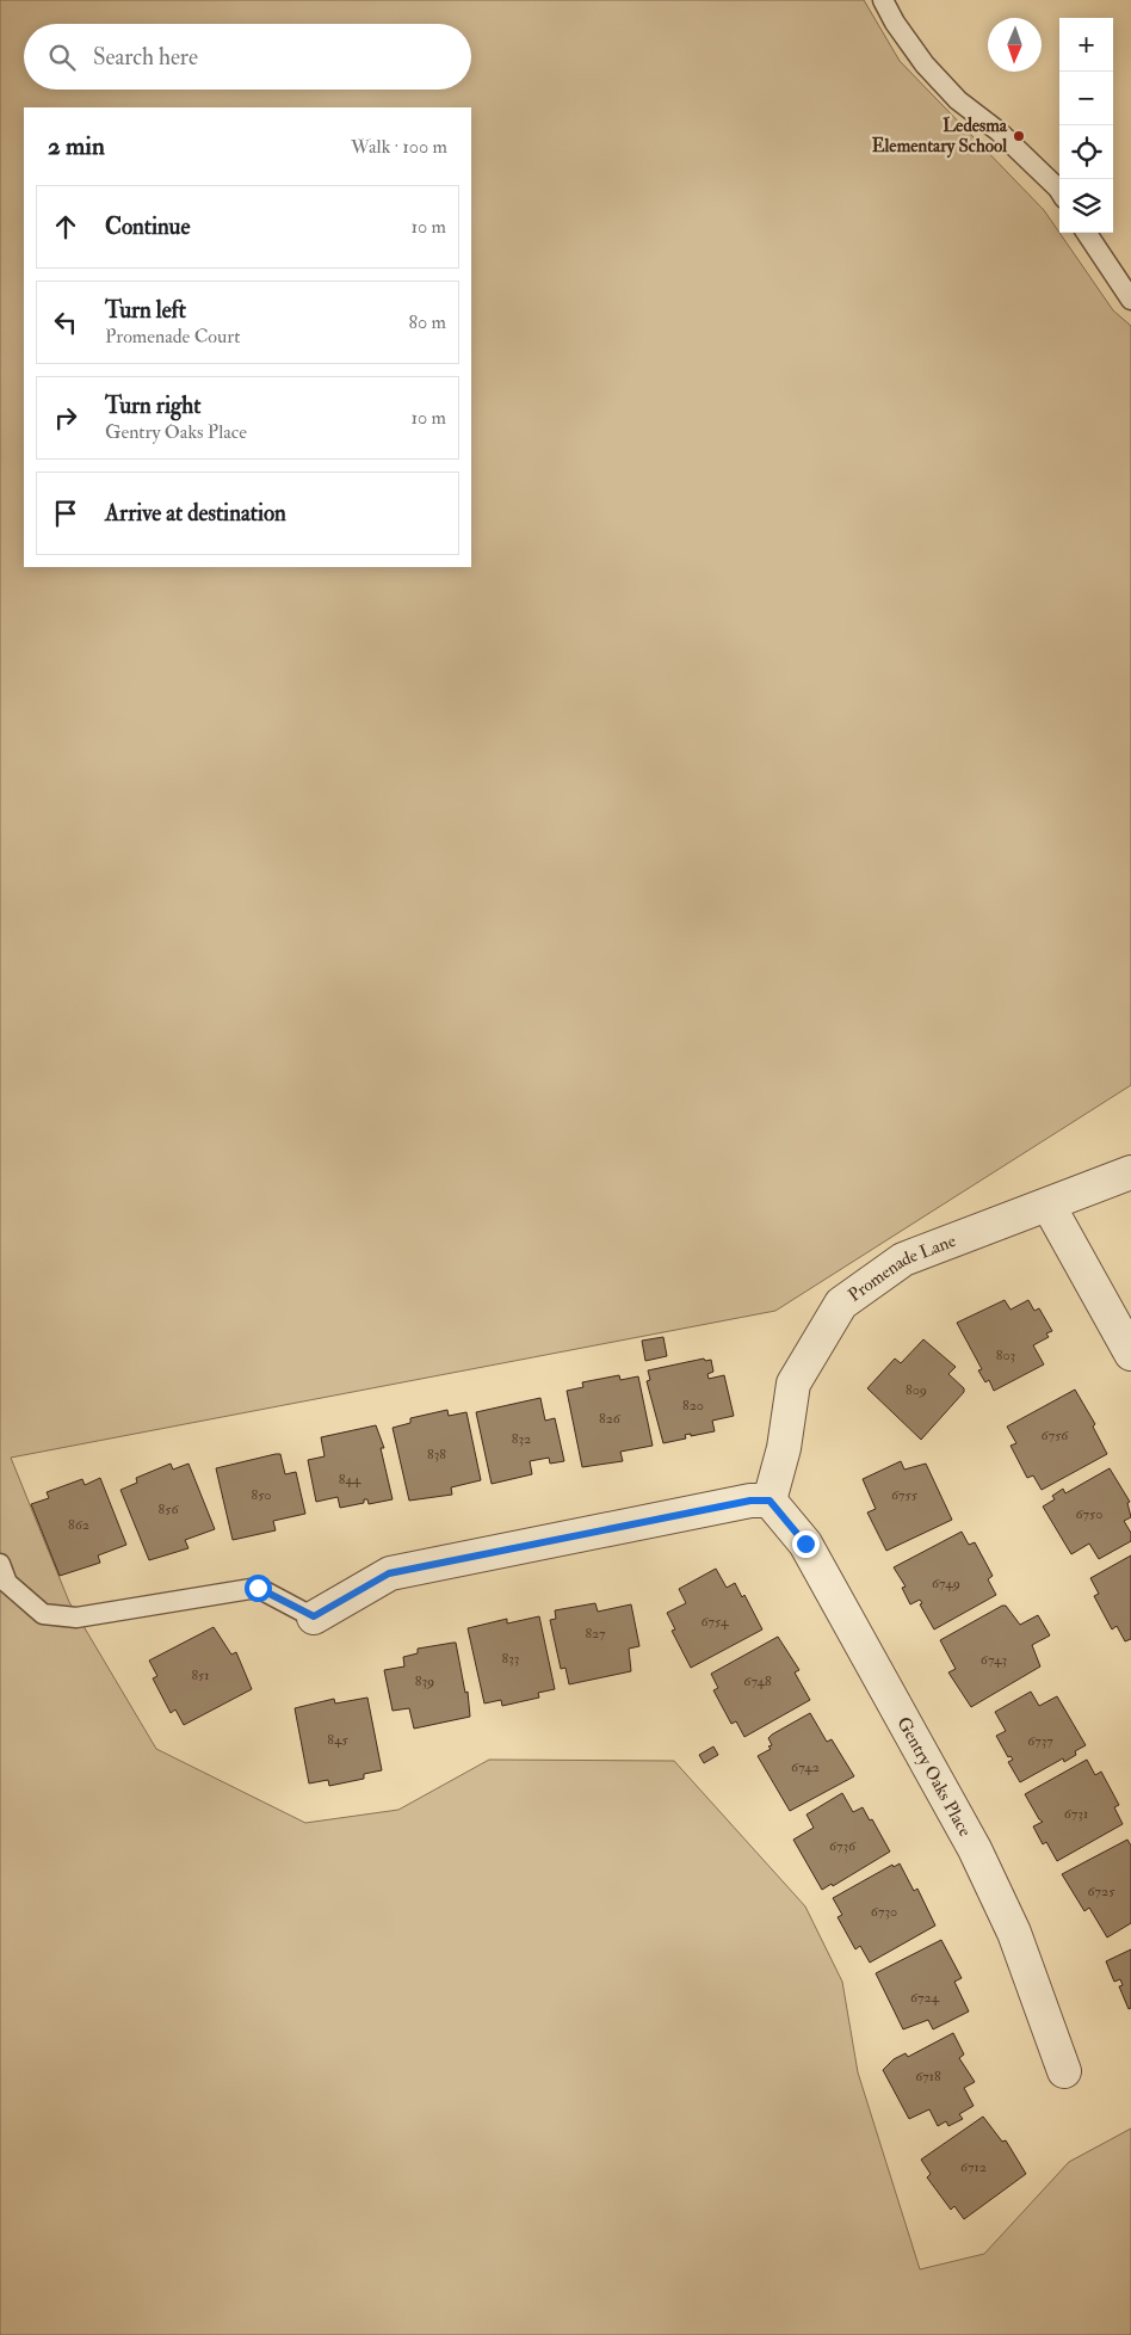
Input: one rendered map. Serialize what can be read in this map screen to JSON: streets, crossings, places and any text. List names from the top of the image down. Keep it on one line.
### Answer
{"streets":{"street":["Promenade Lane","Gentry Oaks Place"]},"crossings":[["Promenade Lane","Gentry Oaks Place"]],"places":["Ledesma Elementary School"],"house_numbers":["803","809","820","826","6756","832","838","844","850","6755","856","6750","862","6749","6754","827","833","6743","851","839","6748","845","6737","6742","6731","6736","6725","6730","6724","6718","6712"],"north":"bottom","page":{"map_buttons":["+","−"],"search":"Search here","heading":["2 min","Walk · 100 m"],"list":[["Continue","10 m"],["Turn left","Promenade Court","80 m"],["Turn right","Gentry Oaks Place","10 m"],"Arrive at destination"]}}
